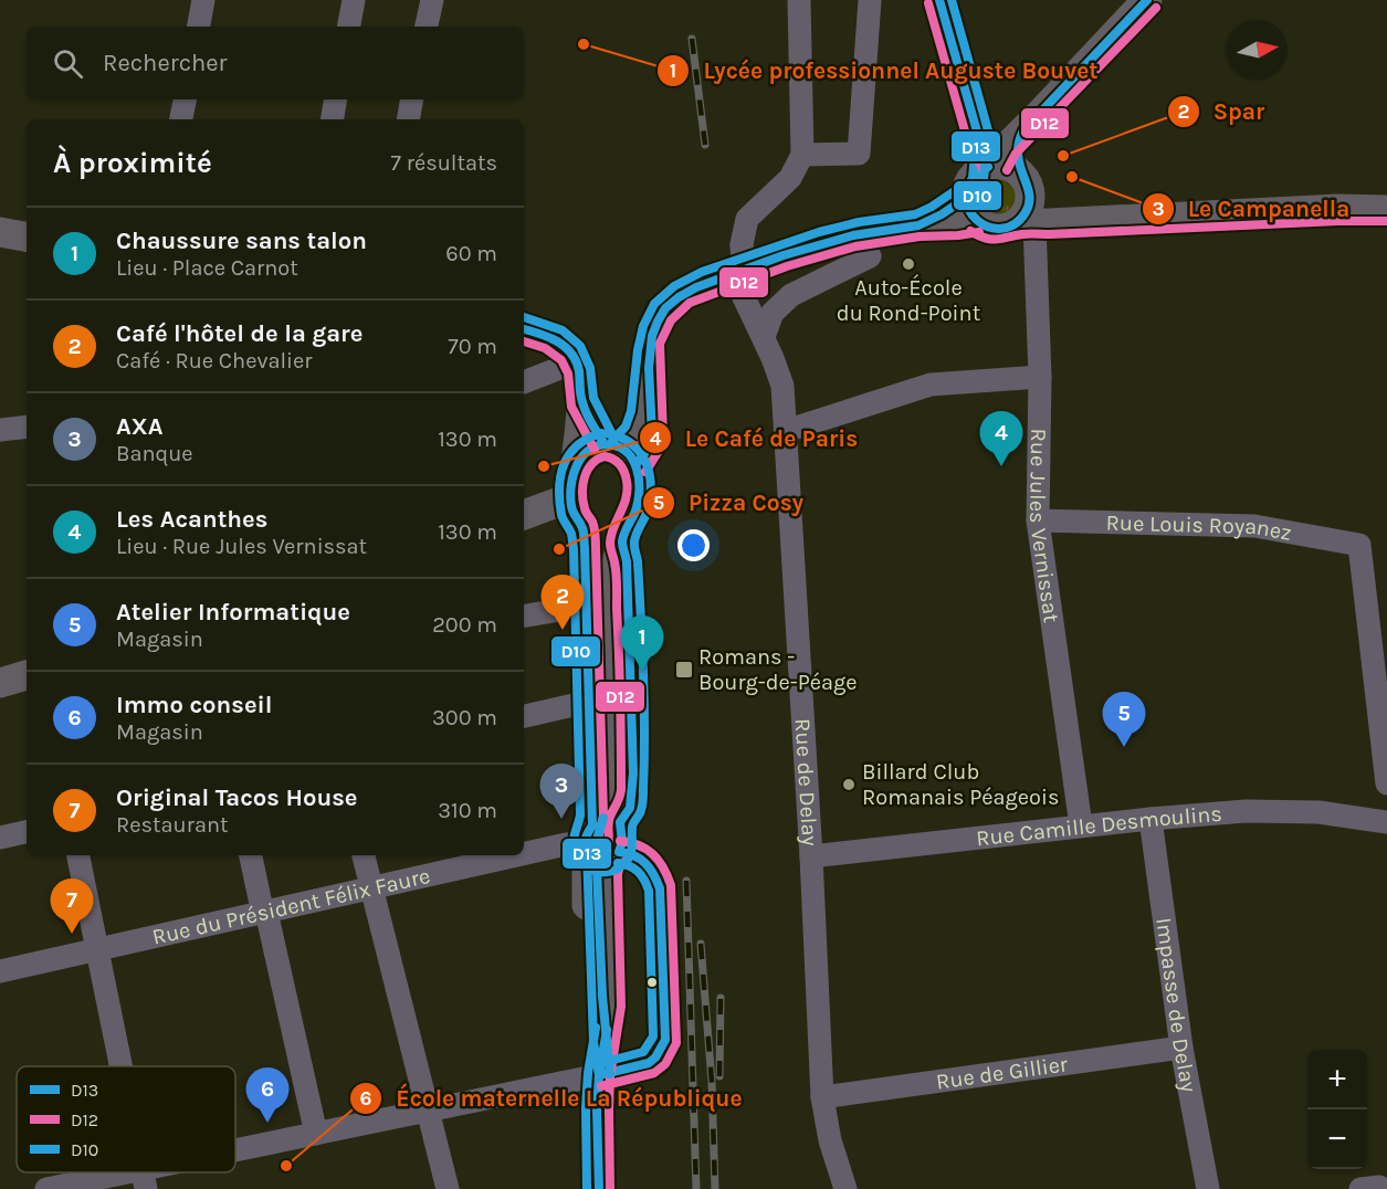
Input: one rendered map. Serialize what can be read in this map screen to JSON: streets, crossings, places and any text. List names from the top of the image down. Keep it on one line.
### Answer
{"streets":{"street":["Rue Jules Vernissat","Rue Louis Royanez","Rue de Delay","Rue Camille Desmoulins","Rue du Président Félix Faure","Impasse de Delay","Rue de Gillier"]},"crossings":[["Rue Jules Vernissat","Rue Louis Royanez"],["Rue Jules Vernissat","Rue Camille Desmoulins"],["Rue de Delay","Rue Camille Desmoulins"],["Rue de Delay","Rue de Gillier"],["Rue Camille Desmoulins","Impasse de Delay"],["Impasse de Delay","Rue de Gillier"]],"places":{"other":["Lycée professionnel Auguste Bouvet","Spar","Le Campanella","Auto-École du Rond-Point","Le Café de Paris","Pizza Cosy","Billard Club Romanais Péageois","École maternelle La République"],"transit":["Romans - Bourg-de-Péage"]},"lines":["transit line D13","transit line D10","transit line D12"],"legend":["D13","D12","D10"],"north":"right","page":{"search":"Rechercher","heading":["À proximité","7 résultats"],"list":[{"mark":"1","name":"Chaussure sans talon","note":"Lieu · Place Carnot","value":"60 m"},{"mark":"2","name":"Café l'hôtel de la gare","note":"Café · Rue Chevalier","value":"70 m"},{"mark":"3","name":"AXA","note":"Banque","value":"130 m"},{"mark":"4","name":"Les Acanthes","note":"Lieu · Rue Jules Vernissat","value":"130 m"},{"mark":"5","name":"Atelier Informatique","note":"Magasin","value":"200 m"},{"mark":"6","name":"Immo conseil","note":"Magasin","value":"300 m"},{"mark":"7","name":"Original Tacos House","note":"Restaurant","value":"310 m"}],"pins":["4","2","1","5","3","7","6"],"map_buttons":["+","−"]}}
